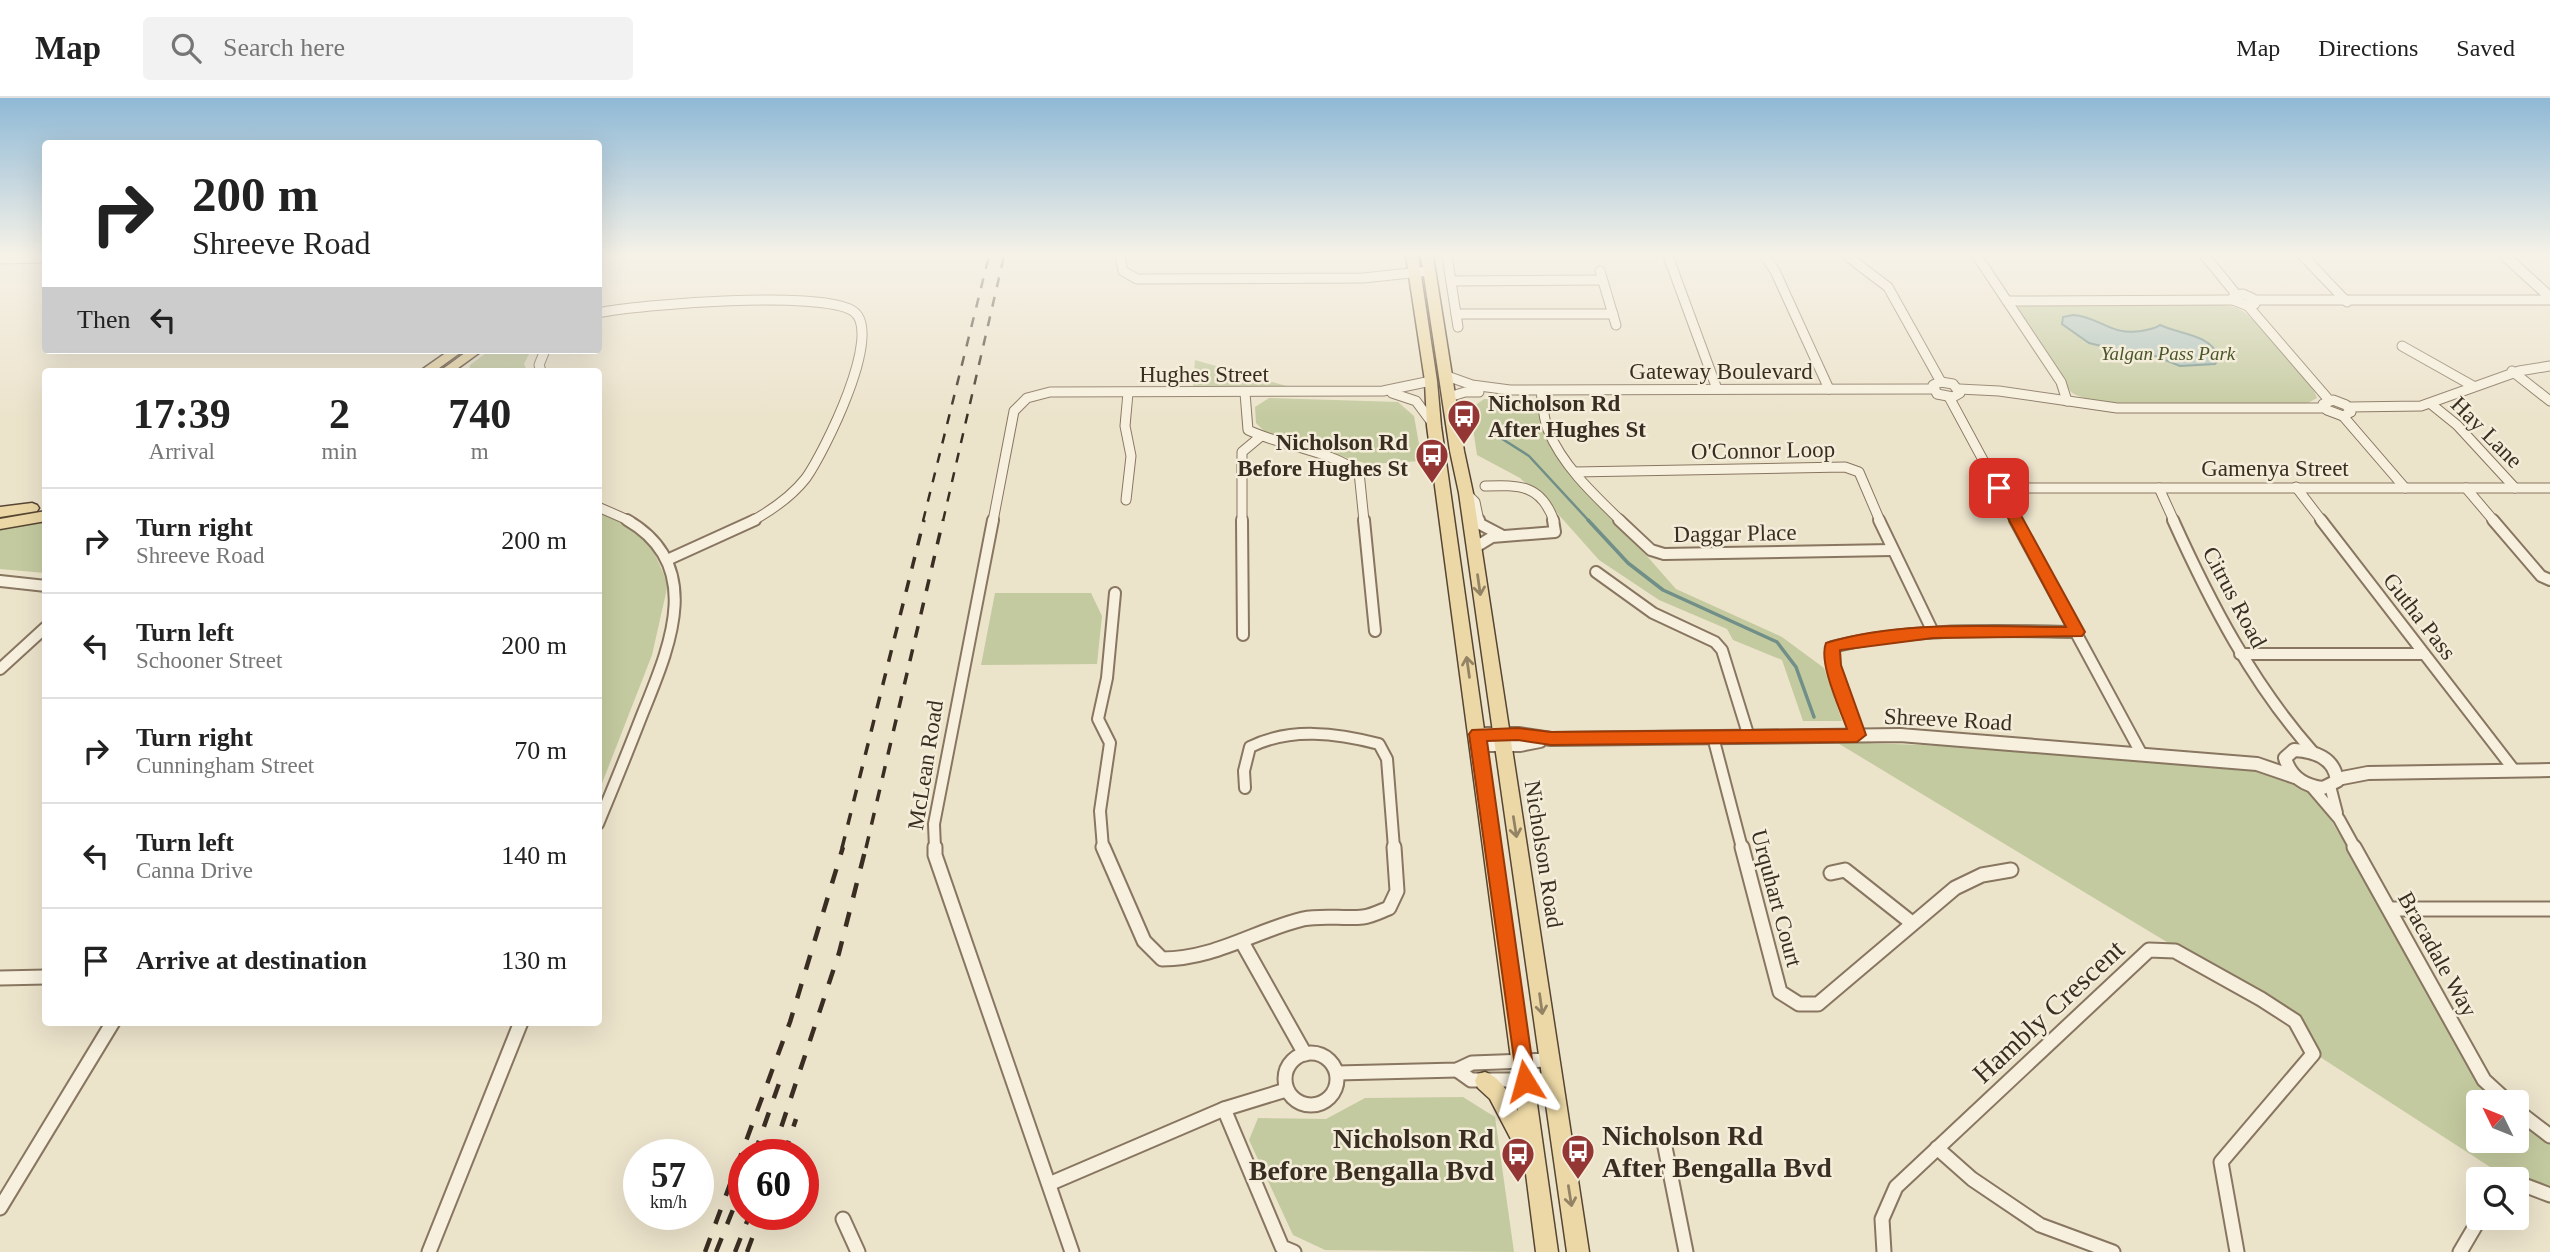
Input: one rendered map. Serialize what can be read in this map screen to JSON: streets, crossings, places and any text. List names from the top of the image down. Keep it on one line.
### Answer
{"streets":{"main road":["Nicholson Road"],"street":["Gateway Boulevard","Hughes Street","Hay Lane","O'Connor Loop","Gamenya Street","Daggar Place","Citrus Road","Gutha Pass","Shreeve Road","McLean Road","Urquhart Court","Bracadale Way","Hambly Crescent"]},"crossings":[["Gateway Boulevard","Daggar Place"],["Gateway Boulevard","Nicholson Road"],["Hughes Street","McLean Road"],["Hughes Street","Nicholson Road"],["Hay Lane","Gamenya Street"],["O'Connor Loop","Daggar Place"],["Gamenya Street","Citrus Road"],["Gamenya Street","Gutha Pass"],["Citrus Road","Shreeve Road"],["Gutha Pass","Shreeve Road"],["Shreeve Road","Nicholson Road"],["Shreeve Road","Urquhart Court"],["Shreeve Road","Bracadale Way"]],"parks":["Yalgan Pass Park"],"places":{"bus stop":["Nicholson Rd After Hughes St","Nicholson Rd Before Hughes St","Nicholson Rd After Bengalla Bvd","Nicholson Rd Before Bengalla Bvd"]},"north":"top left","page":{"header":"Map","search":"Search here","nav":["Map","Directions","Saved"],"turn":["200 m","Shreeve Road"],"then":"Then","eta":["17:39","Arrival","2","min","740","m"],"list":[{"name":"Turn right","note":"Shreeve Road","value":"200 m"},{"name":"Turn left","note":"Schooner Street","value":"200 m"},{"name":"Turn right","note":"Cunningham Street","value":"70 m"},{"name":"Turn left","note":"Canna Drive","value":"140 m"},{"name":"Arrive at destination","value":"130 m"}],"speed":"57 km/h","limit":"60"}}
